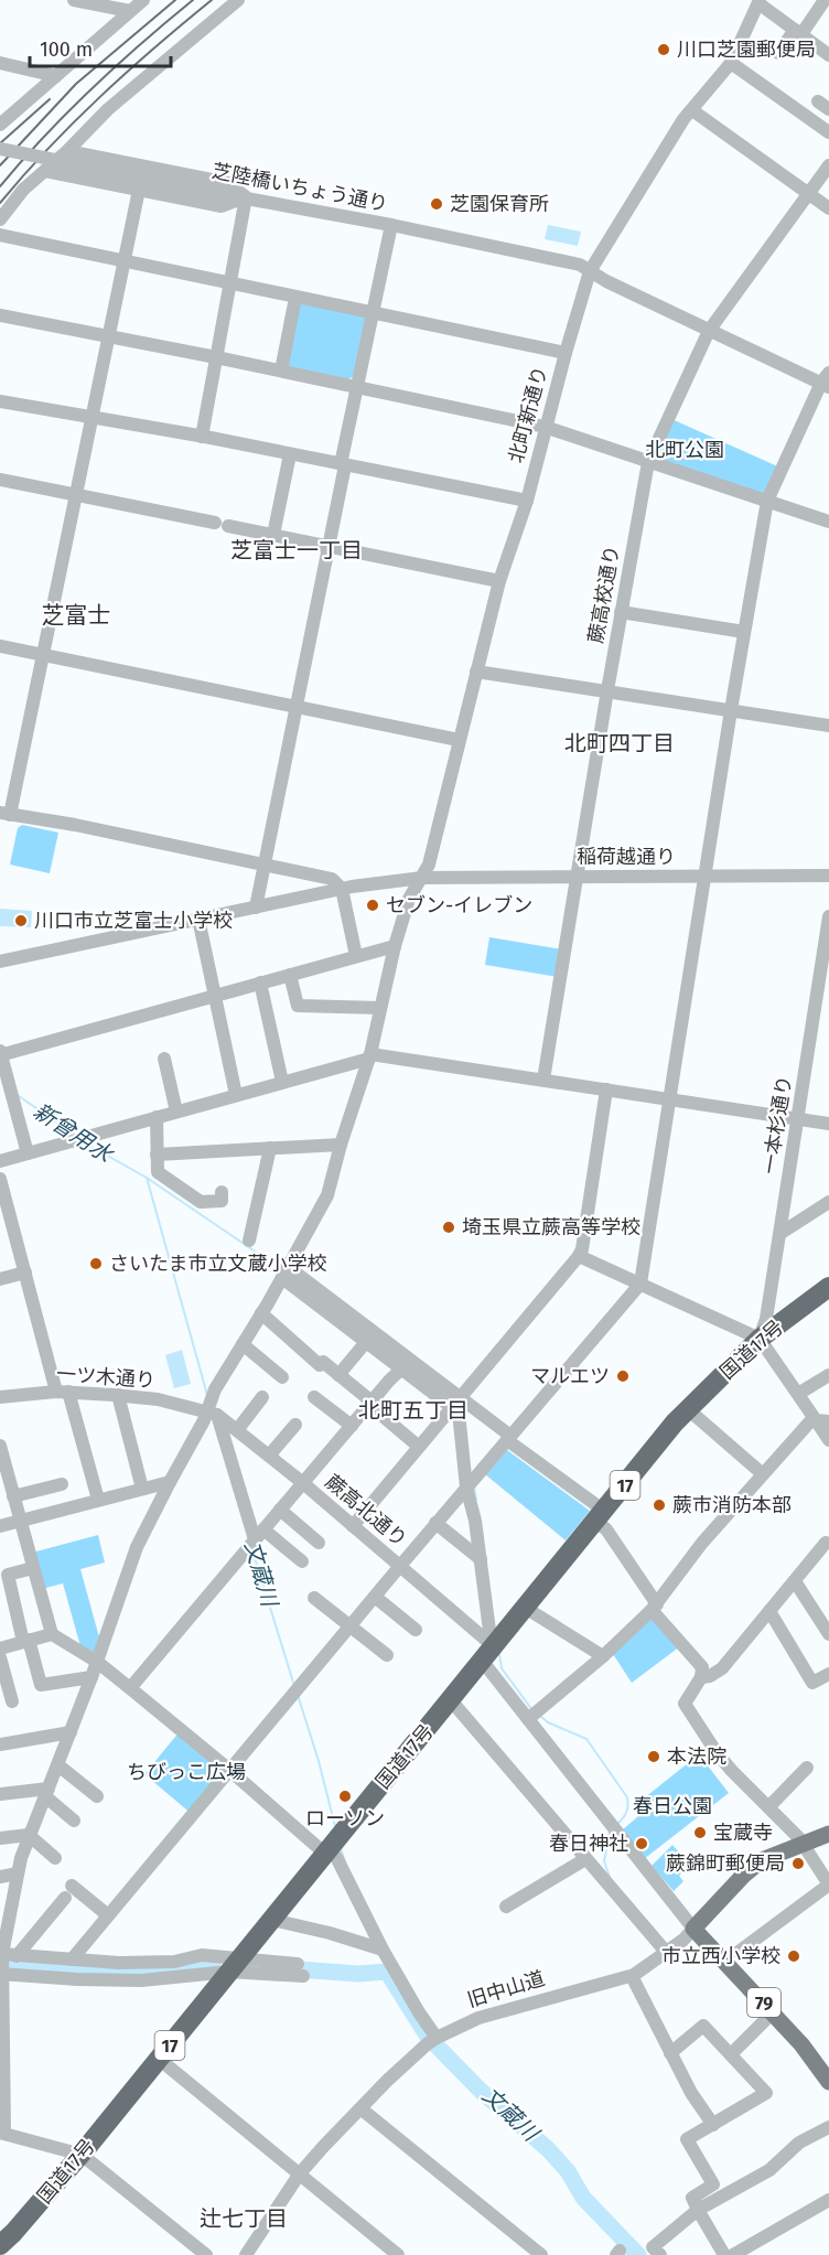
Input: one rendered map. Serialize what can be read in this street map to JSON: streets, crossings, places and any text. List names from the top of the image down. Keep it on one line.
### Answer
{"streets":{"highway":["国道17号","17"],"main road":["旧中山道","79"],"street":["芝陸橋いちょう通り","北町新通り","蕨高校通り","稲荷越通り","一本杉通り","一ツ木通り","蕨高北通り"]},"crossings":[["芝陸橋いちょう通り","北町新通り"],["芝陸橋いちょう通り","蕨高校通り"],["北町新通り","稲荷越通り"],["北町新通り","一ツ木通り"],["北町新通り","蕨高北通り"],["蕨高校通り","稲荷越通り"],["一本杉通り","国道17号"],["国道17号","蕨高北通り"],["一ツ木通り","蕨高北通り"],["蕨高北通り","旧中山道"],["蕨高北通り","79"],["旧中山道","79"]],"districts":["芝富士一丁目","芝富士","北町四丁目","北町五丁目","辻七丁目"],"water":["新曾用水","文蔵川"],"parks":["北町公園","ちびっこ広場","春日公園"],"places":["川口芝園郵便局","芝園保育所","セブン-イレブン","川口市立芝富士小学校","埼玉県立蕨高等学校","さいたま市立文蔵小学校","マルエツ","蕨市消防本部","本法院","ローソン","宝蔵寺","春日神社","蕨錦町郵便局","市立西小学校"],"scale_bar":"100 m"}
